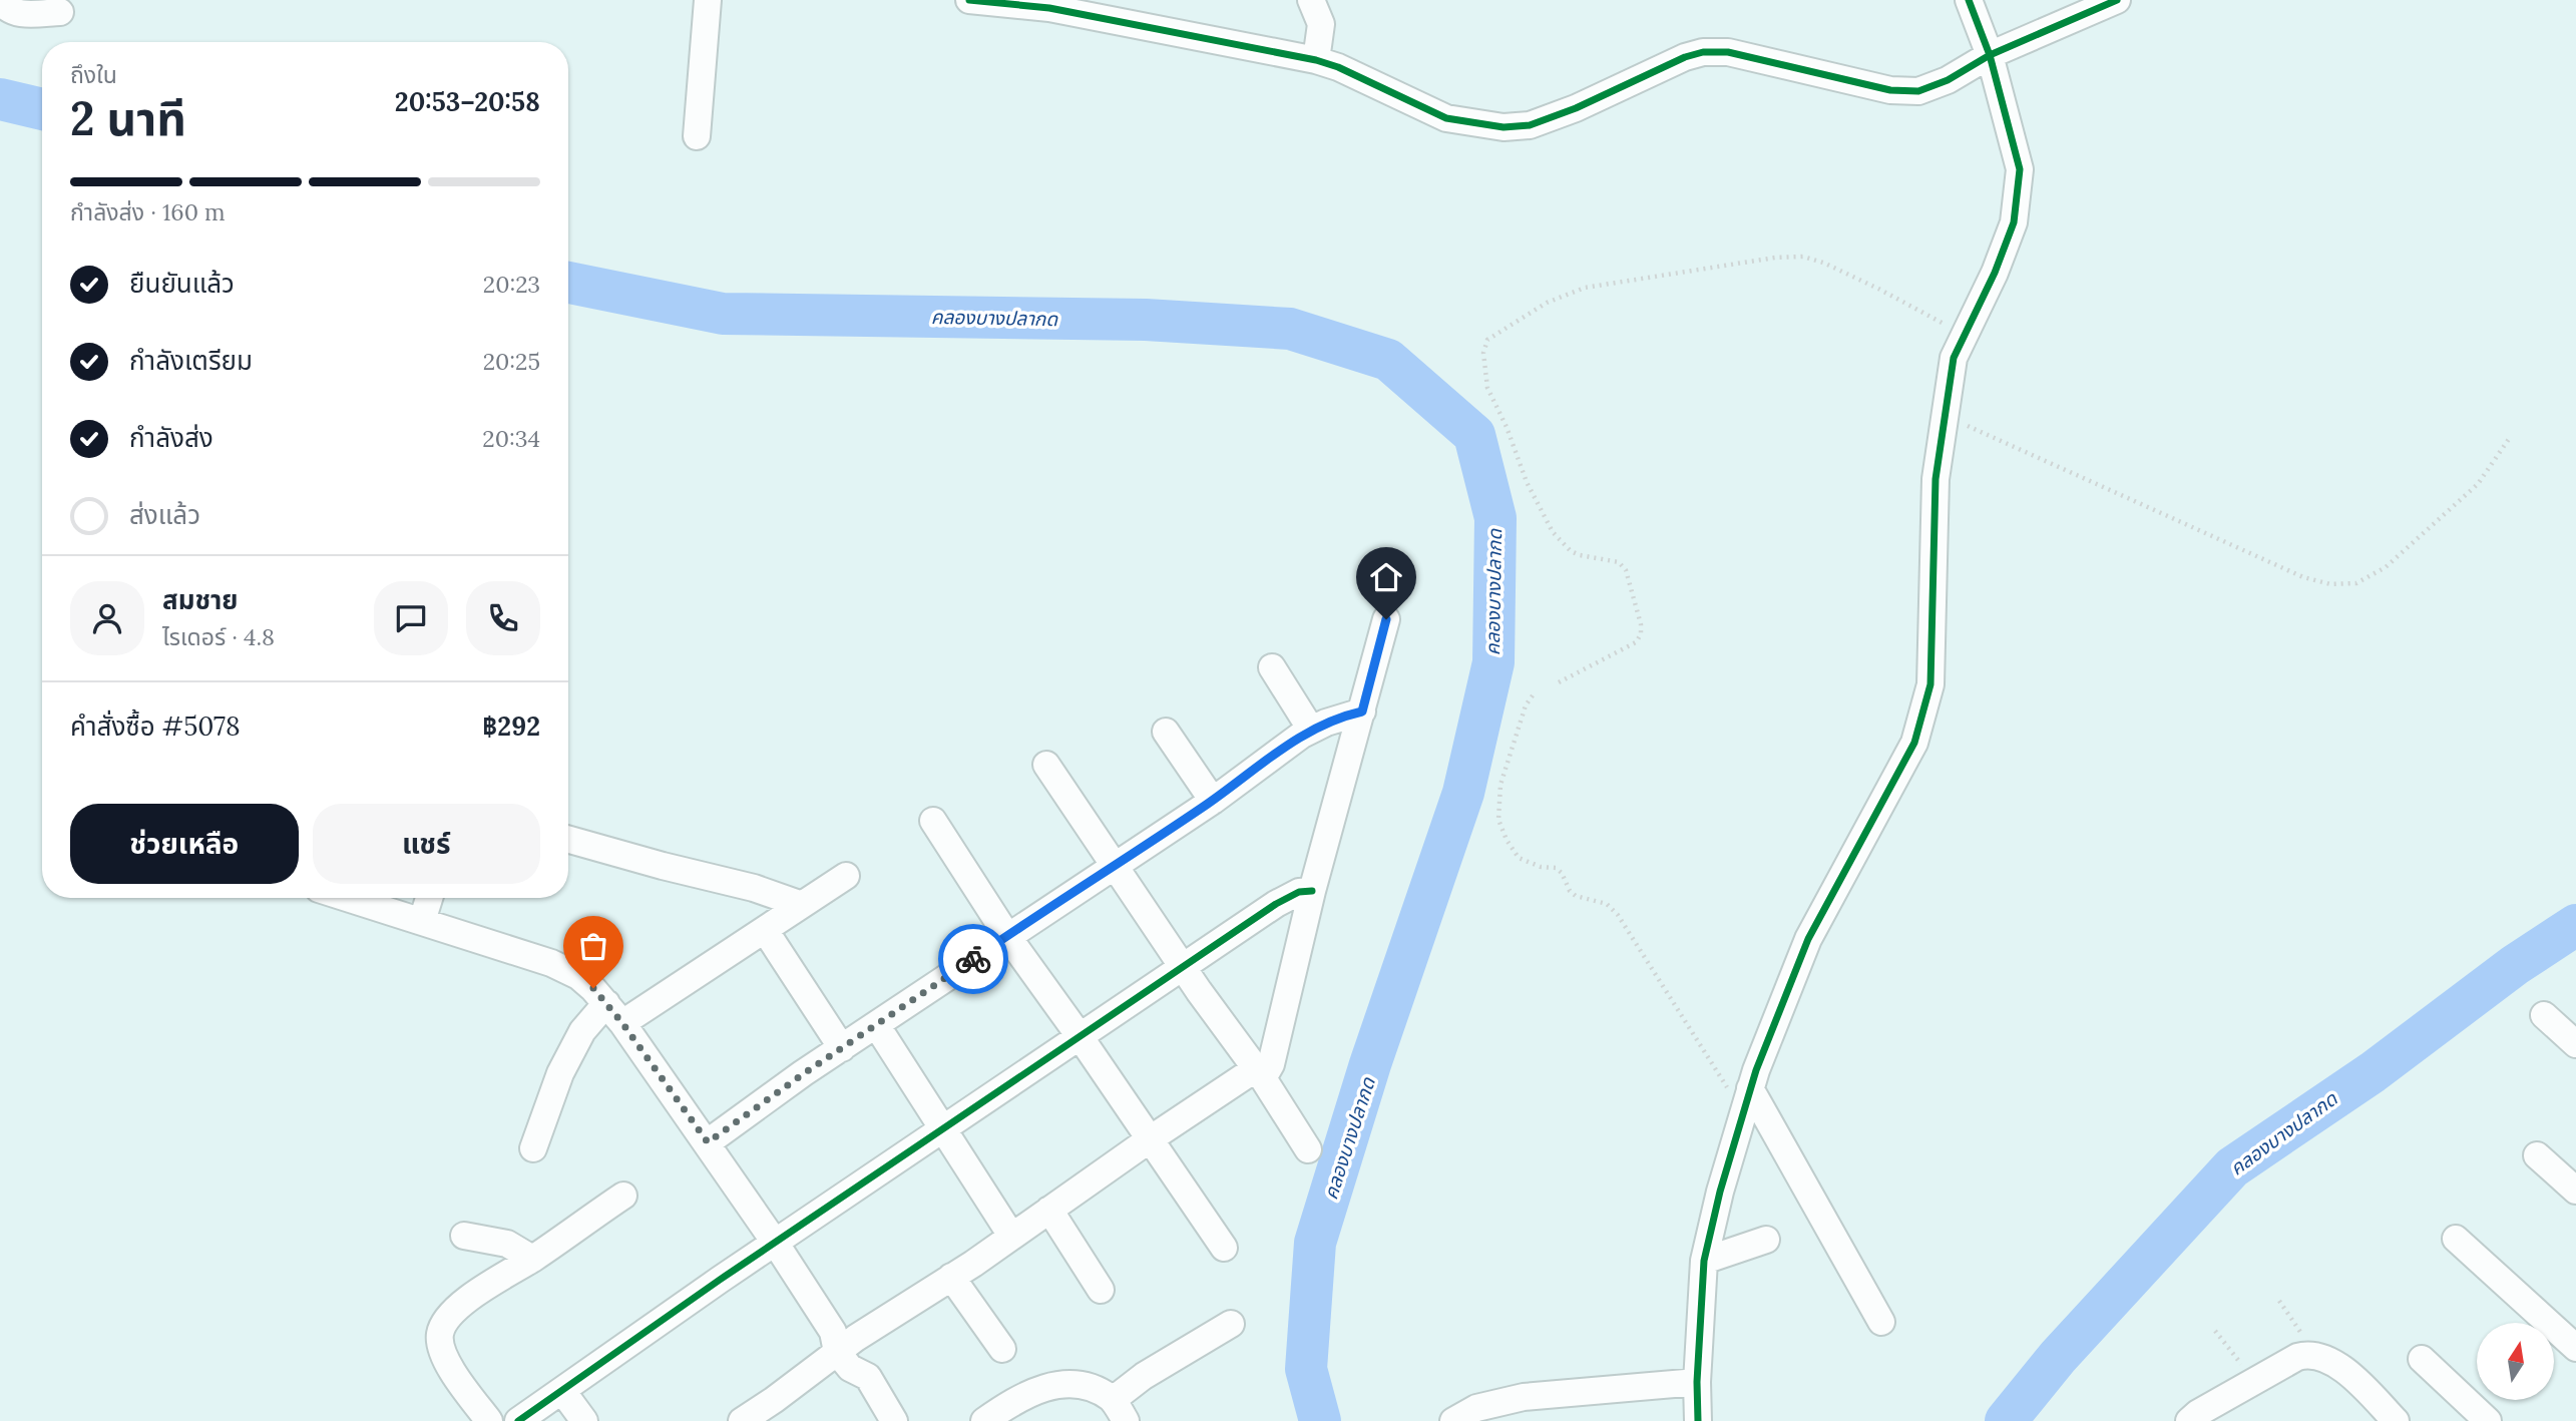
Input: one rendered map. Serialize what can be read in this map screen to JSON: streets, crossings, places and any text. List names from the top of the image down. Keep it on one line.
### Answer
{"water":["คลองบางปลากด"],"north":"top","page":{"heading":["2 นาที","ถึงใน","20:53–20:58"],"panel":["สมชาย","ไรเดอร์ · 4.8","คำสั่งซื้อ #5078","฿292"],"bar":"กำลังส่ง · 160 m","list":[["ยืนยันแล้ว","20:23"],["กำลังเตรียม","20:25"],["กำลังส่ง","20:34"],"ส่งแล้ว"],"buttons":["ช่วยเหลือ","แชร์"]}}
